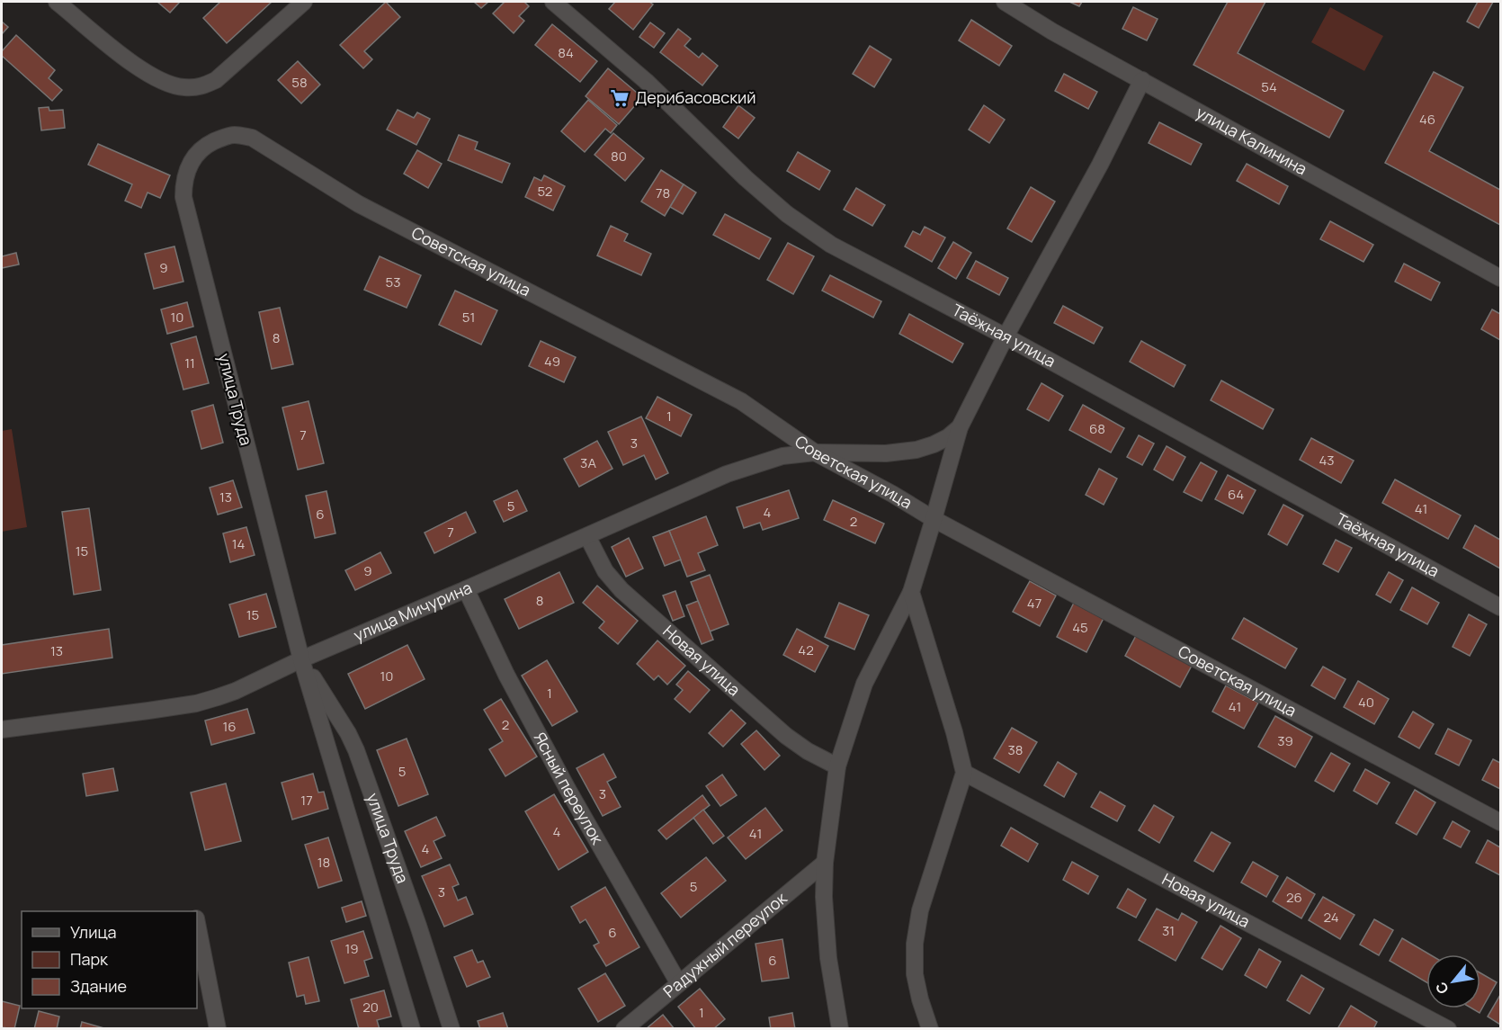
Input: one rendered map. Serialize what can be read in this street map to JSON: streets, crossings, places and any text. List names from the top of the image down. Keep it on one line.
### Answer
{"streets":{"street":["улица Калинина","Советская улица","Таёжная улица","улица Труда","улица Мичурина","Новая улица","Ясный переулок","Радужный переулок"]},"crossings":[["Советская улица","улица Труда"],["Советская улица","улица Мичурина"],["улица Труда","улица Мичурина"],["улица Мичурина","Новая улица"],["улица Мичурина","Ясный переулок"],["Ясный переулок","Радужный переулок"]],"places":{"supermarket":["Дерибасовский"]},"house_numbers":["84","58","54","46","80","52","78","9","53","10","51","8","49","11","1","68","7","3","43","3А","64","13","5","41","4","6","2","7","14","15","9","8","47","15","45","42","13","10","1","40","41","2","16","39","38","5","3","17","4","41","4","18","5","3","26","24","31","6","19","6","20","1"],"legend":["Улица","Парк","Здание"],"north":"bottom left"}
